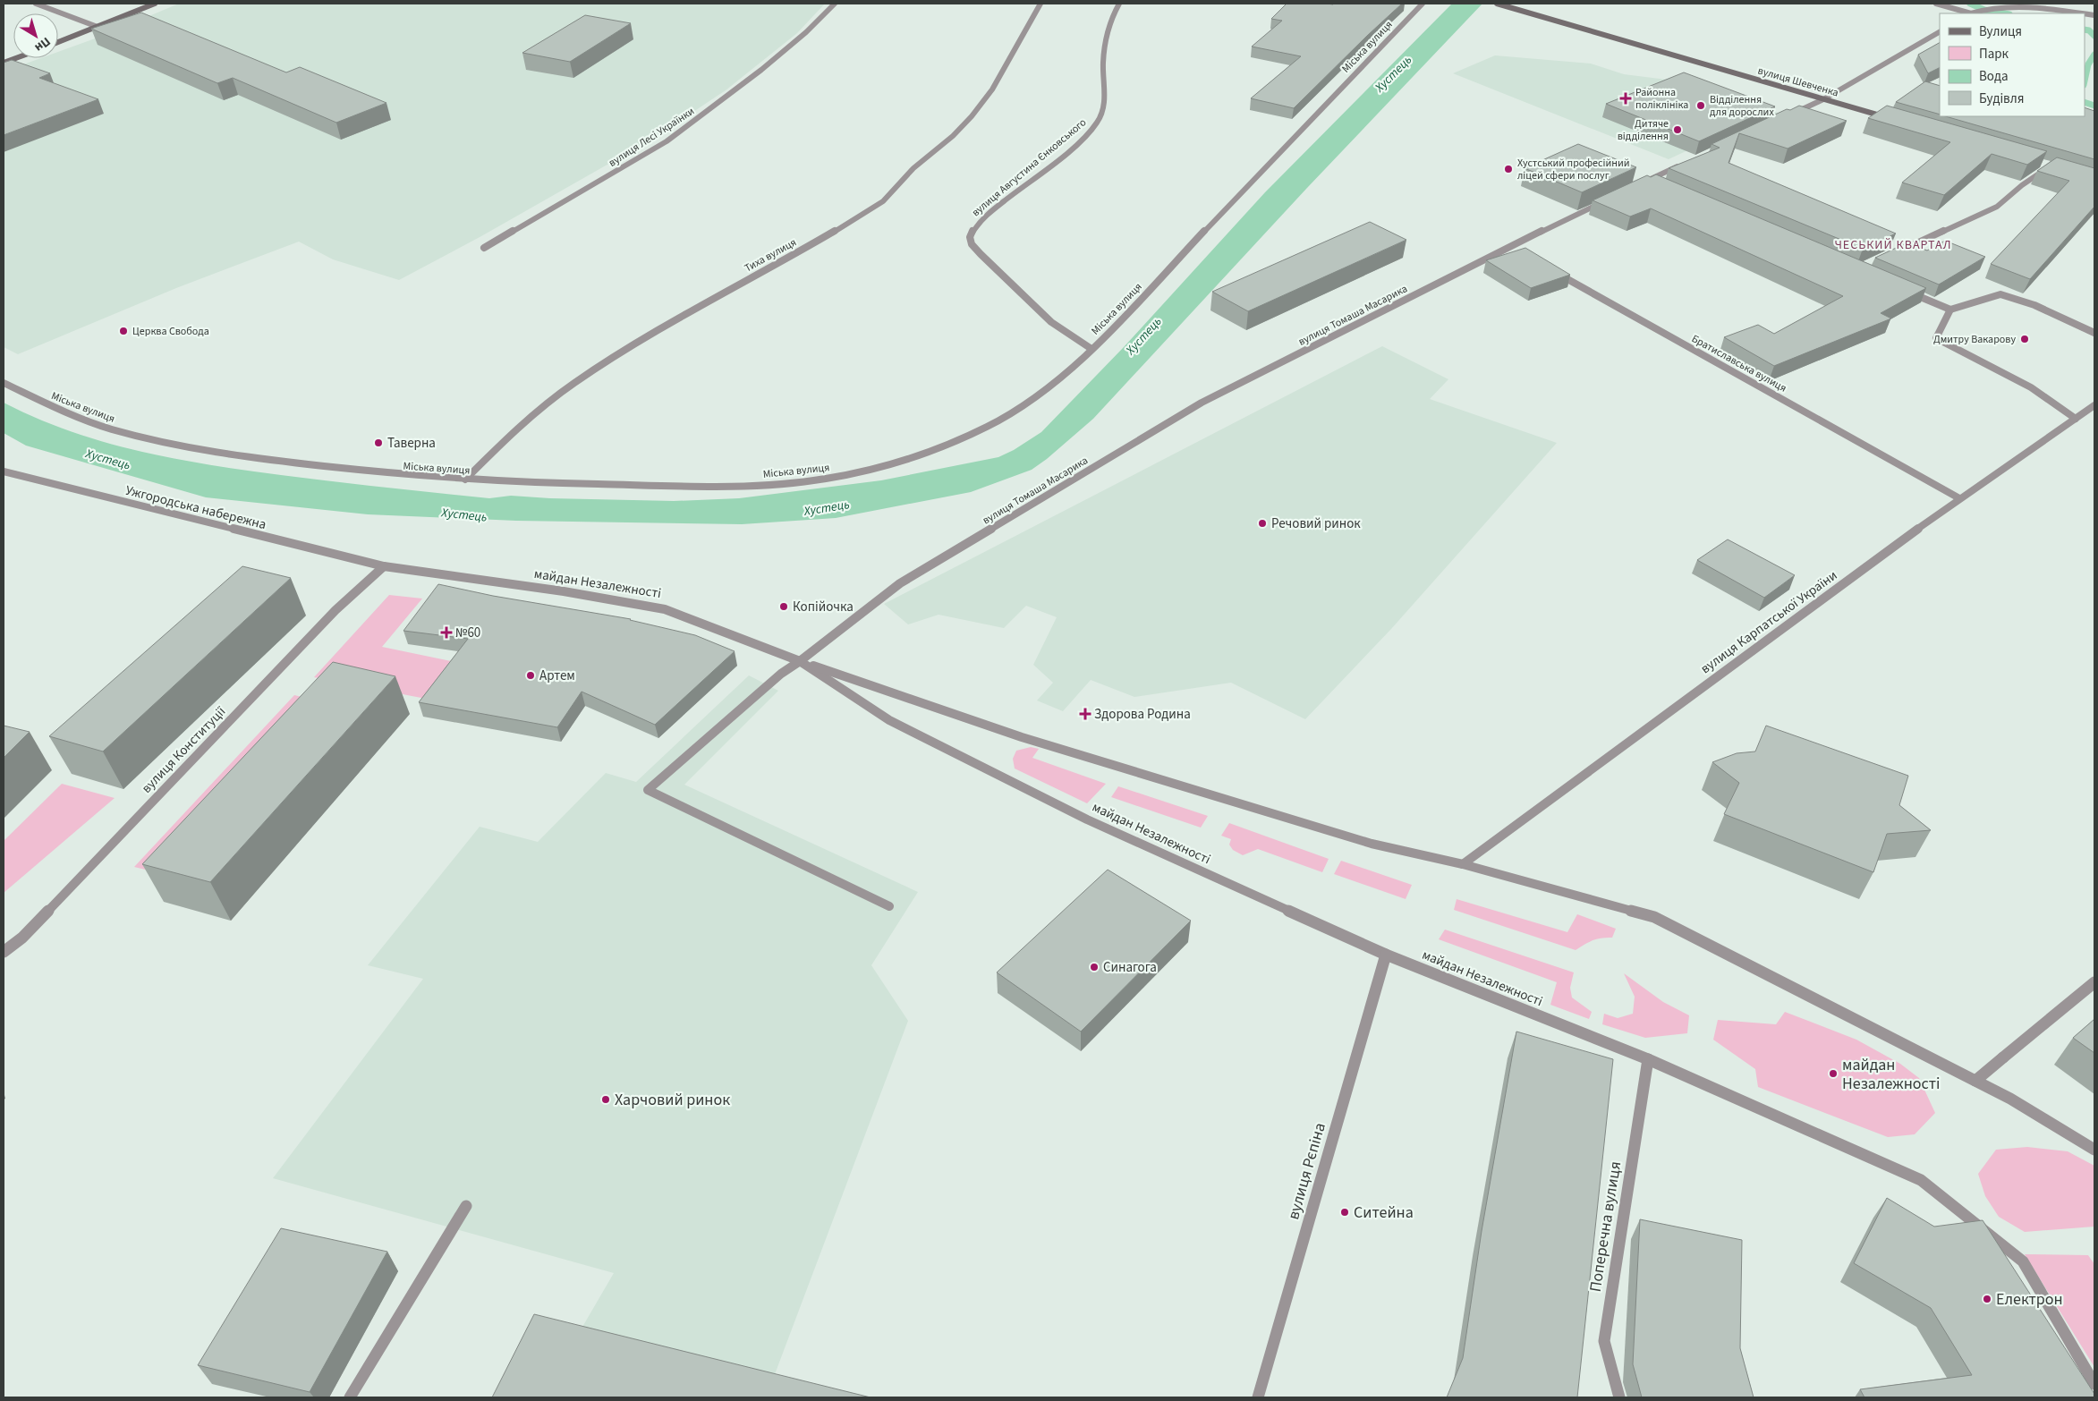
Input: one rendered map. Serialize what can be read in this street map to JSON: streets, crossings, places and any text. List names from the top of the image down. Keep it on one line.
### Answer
{"streets":{"main road":["вулиця Шевченка"],"street":["Міська вулиця","вулиця Лесі Українки","вулиця Августина Єнковського","Тиха вулиця","вулиця Томаша Масарика","Братиславська вулиця","Ужгородська набережна","майдан Незалежності","вулиця Карпатської України","вулиця Конституції","вулиця Рєпіна","Поперечна вулиця"]},"crossings":[["Міська вулиця","вулиця Августина Єнковського"],["Міська вулиця","Тиха вулиця"],["вулиця Томаша Масарика","майдан Незалежності"],["Братиславська вулиця","вулиця Карпатської України"],["Ужгородська набережна","майдан Незалежності"],["Ужгородська набережна","вулиця Конституції"],["майдан Незалежності","вулиця Карпатської України"],["майдан Незалежності","вулиця Конституції"],["майдан Незалежності","вулиця Рєпіна"],["майдан Незалежності","Поперечна вулиця"]],"districts":["ЧЕСЬКИЙ КВАРТАЛ"],"water":["Хустець"],"places":{"health":["Районна поліклініка","№60","Здорова Родина"],"other":["Відділення для дорослих","Дитяче відділення","Хустський професійний ліцей сфери послуг","Церква Свобода","Дмитру Вакарову","Таверна","Речовий ринок","Копійочка","Артем","Синагога","майдан Незалежності","Харчовий ринок","Ситейна","Електрон"]},"legend":["Вулиця","Парк","Вода","Будівля"],"north":"bottom right"}
